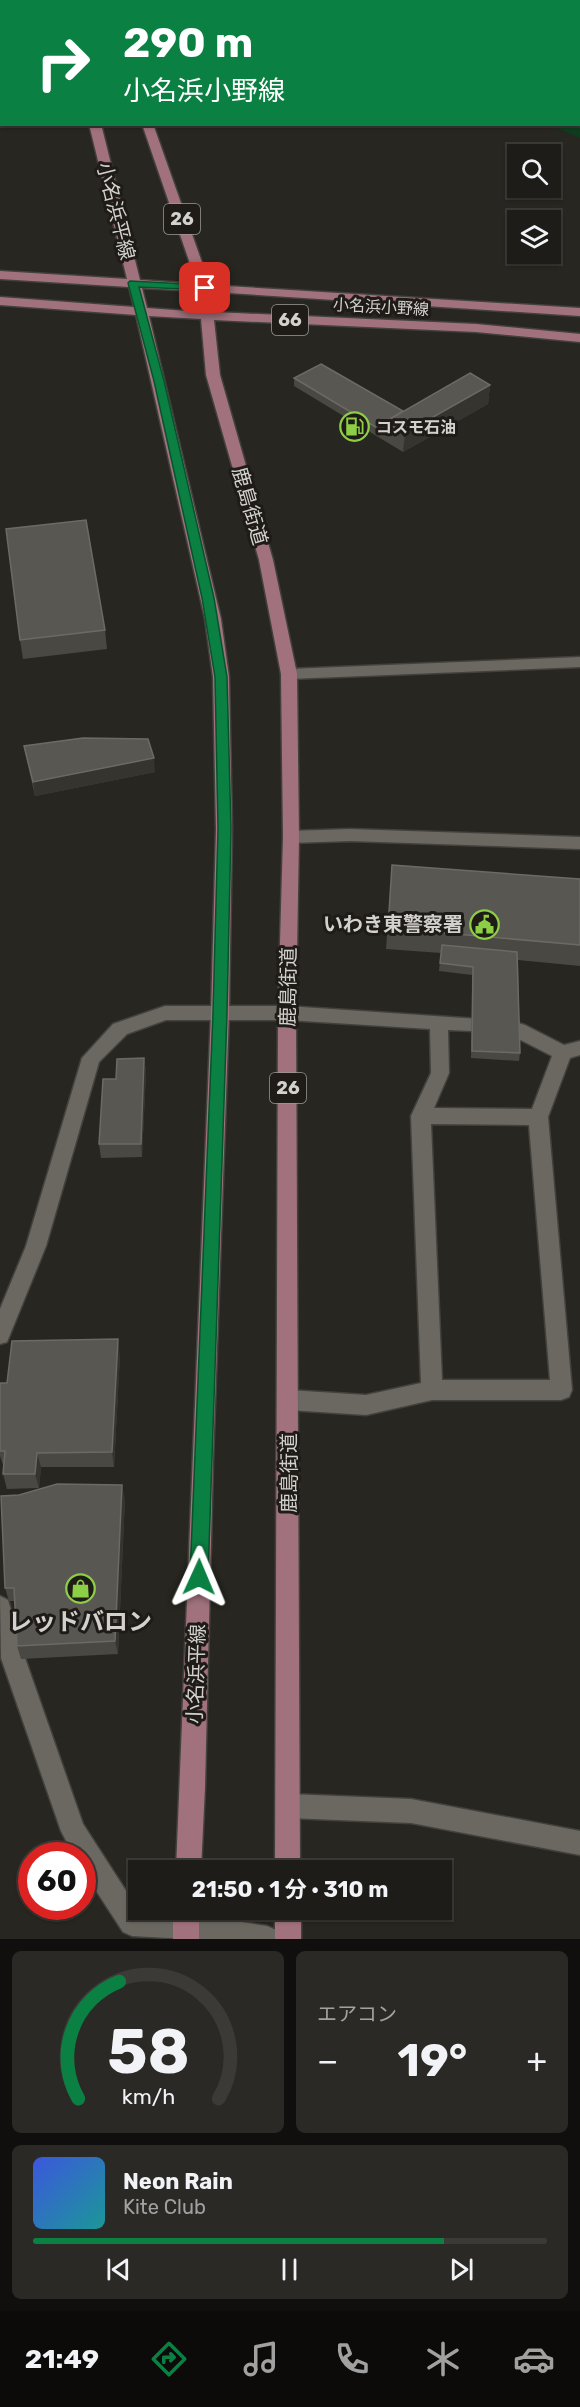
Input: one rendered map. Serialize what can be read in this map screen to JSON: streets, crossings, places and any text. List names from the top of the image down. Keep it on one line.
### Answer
{"streets":{"main road":["小名浜平線","26","小名浜小野線","66","鹿島街道"]},"crossings":[["小名浜平線","小名浜小野線"],["小名浜小野線","鹿島街道"]],"places":{"fuel station":["コスモ石油"],"public building":["いわき東警察署"],"shop":["レッドバロン"]},"page":{"turn":["290 m","小名浜小野線"],"limit":"60","trip":"21:50 · 1 分 · 310 m","tile":"エアコン","heat":["−","19°","+"],"song":["Neon Rain","Kite Club"],"tabs":"21:49","gauge":["58","km/h"]}}
